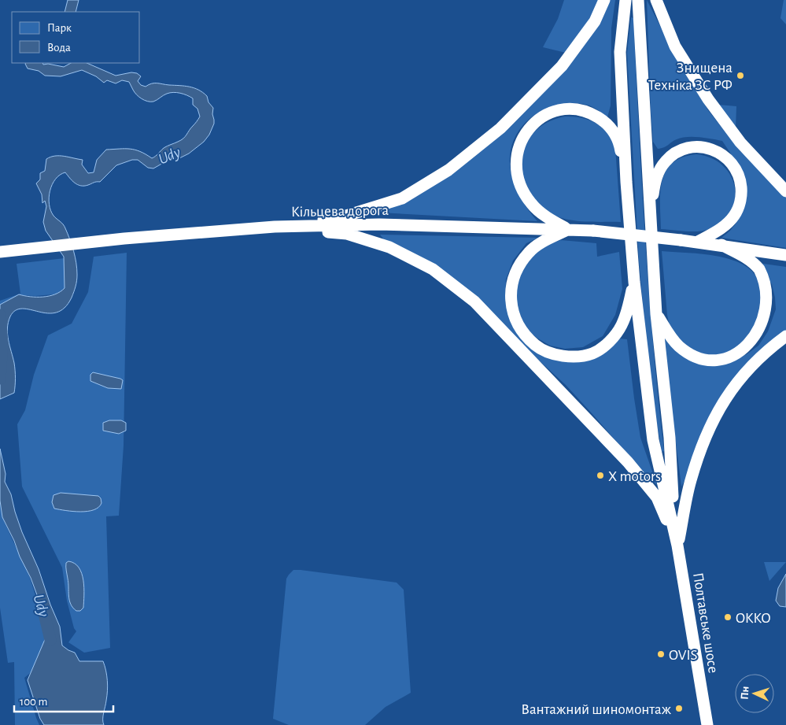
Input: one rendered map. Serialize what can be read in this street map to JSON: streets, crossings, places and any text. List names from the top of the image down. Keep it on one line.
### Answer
{"streets":{"highway":["Кільцева дорога","Полтавське шосе"]},"water":["Udy"],"places":["Знищена Техніка ЗС РФ","Х motors","OKKO","OVIS","Вантажний шиномонтаж"],"legend":["Парк","Вода"],"scale_bar":"100 m","north":"left"}
